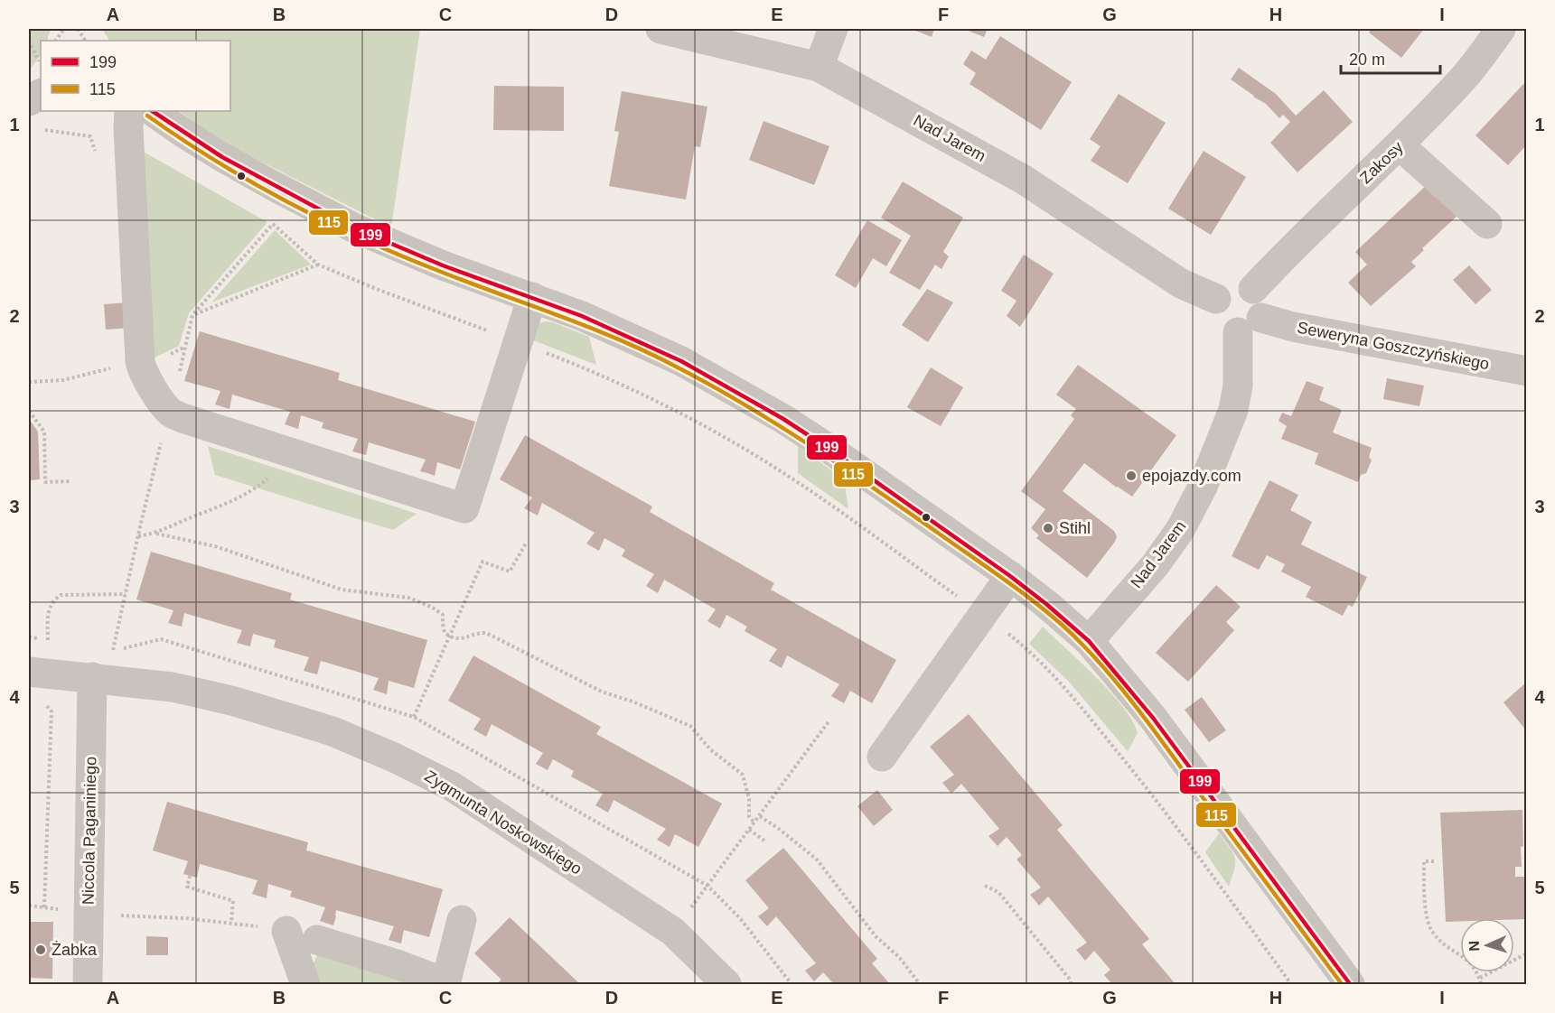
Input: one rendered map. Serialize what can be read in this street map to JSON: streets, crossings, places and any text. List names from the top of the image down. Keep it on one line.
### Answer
{"streets":{"street":["Nad Jarem","Zakosy","Seweryna Goszczyńskiego","Zygmunta Noskowskiego","Niccola Paganiniego"]},"crossings":[["Nad Jarem","Zakosy"],["Nad Jarem","Seweryna Goszczyńskiego"],["Zakosy","Seweryna Goszczyńskiego"],["Zygmunta Noskowskiego","Niccola Paganiniego"]],"places":["epojazdy.com","Stihl","Żabka"],"lines":["transit line 199","transit line 115"],"legend":["199","115"],"scale_bar":"20 m","north":"left","grid":{"columns":["A","B","C","D","E","F","G","H","I"],"rows":["1","2","3","4","5"]}}
